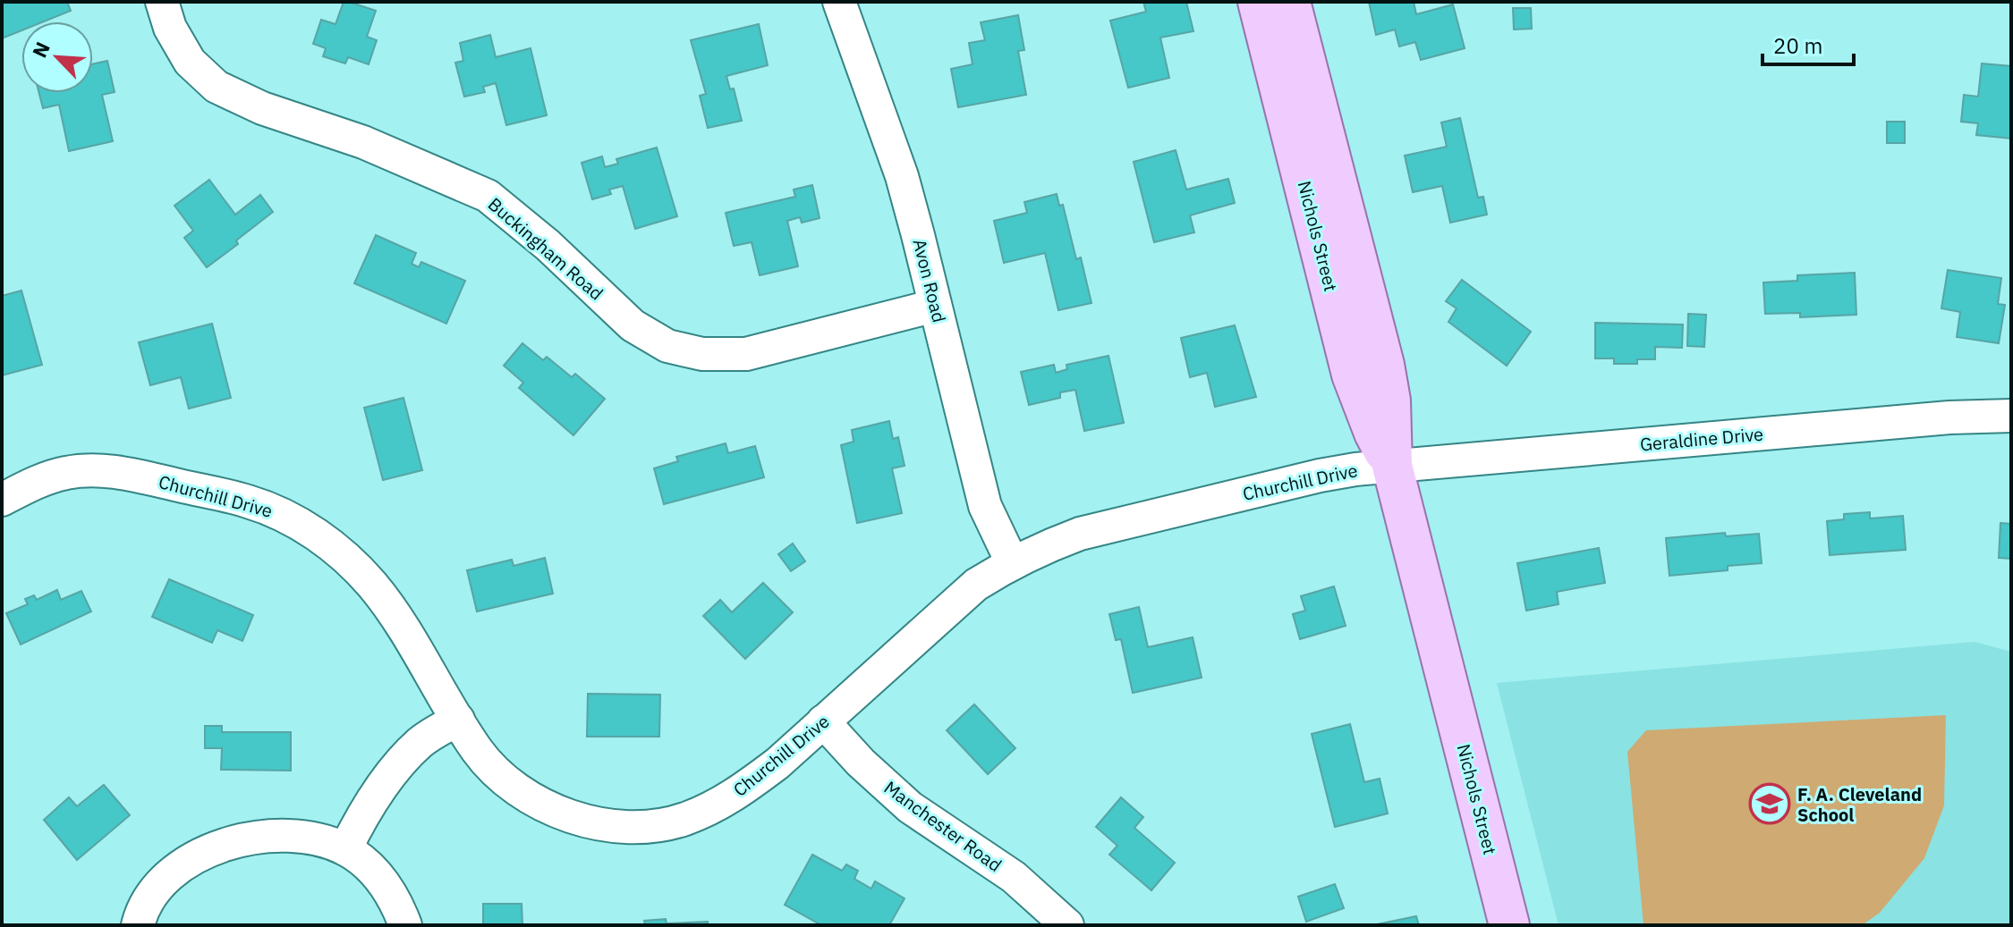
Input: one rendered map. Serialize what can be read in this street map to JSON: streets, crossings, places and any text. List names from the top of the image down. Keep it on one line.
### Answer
{"streets":{"main road":["Nichols Street"],"street":["Buckingham Road","Avon Road","Geraldine Drive","Churchill Drive","Manchester Road"]},"crossings":[["Nichols Street","Geraldine Drive"],["Nichols Street","Churchill Drive"],["Buckingham Road","Avon Road"],["Avon Road","Churchill Drive"],["Geraldine Drive","Churchill Drive"],["Churchill Drive","Manchester Road"]],"places":{"school or university":["F. A. Cleveland School"]},"scale_bar":"20 m","north":"top left"}
